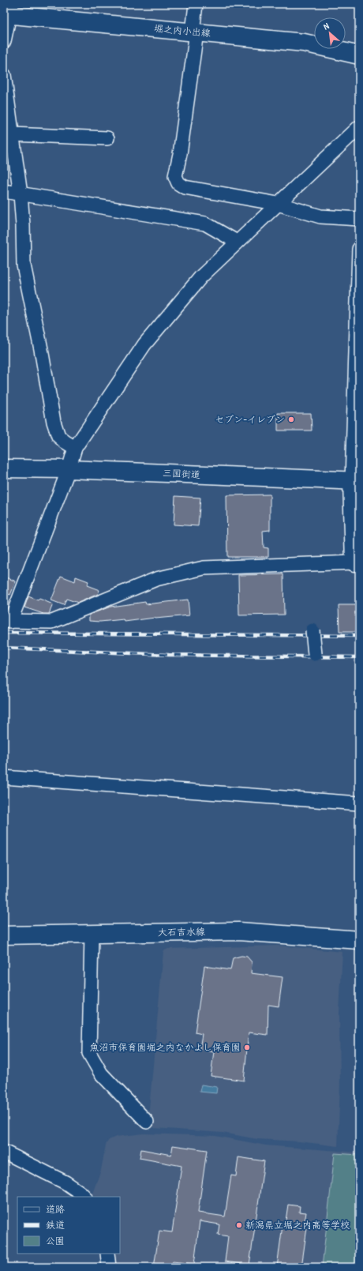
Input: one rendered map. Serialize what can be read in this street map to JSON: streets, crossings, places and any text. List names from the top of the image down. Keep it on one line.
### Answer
{"streets":{"main road":["堀之内小出線","三国街道","大石吉水線"]},"places":["セブン-イレブン","魚沼市保育園堀之内なかよし保育園","新潟県立堀之内高等学校"],"legend":["道路","鉄道","公園"],"north":"top left"}
